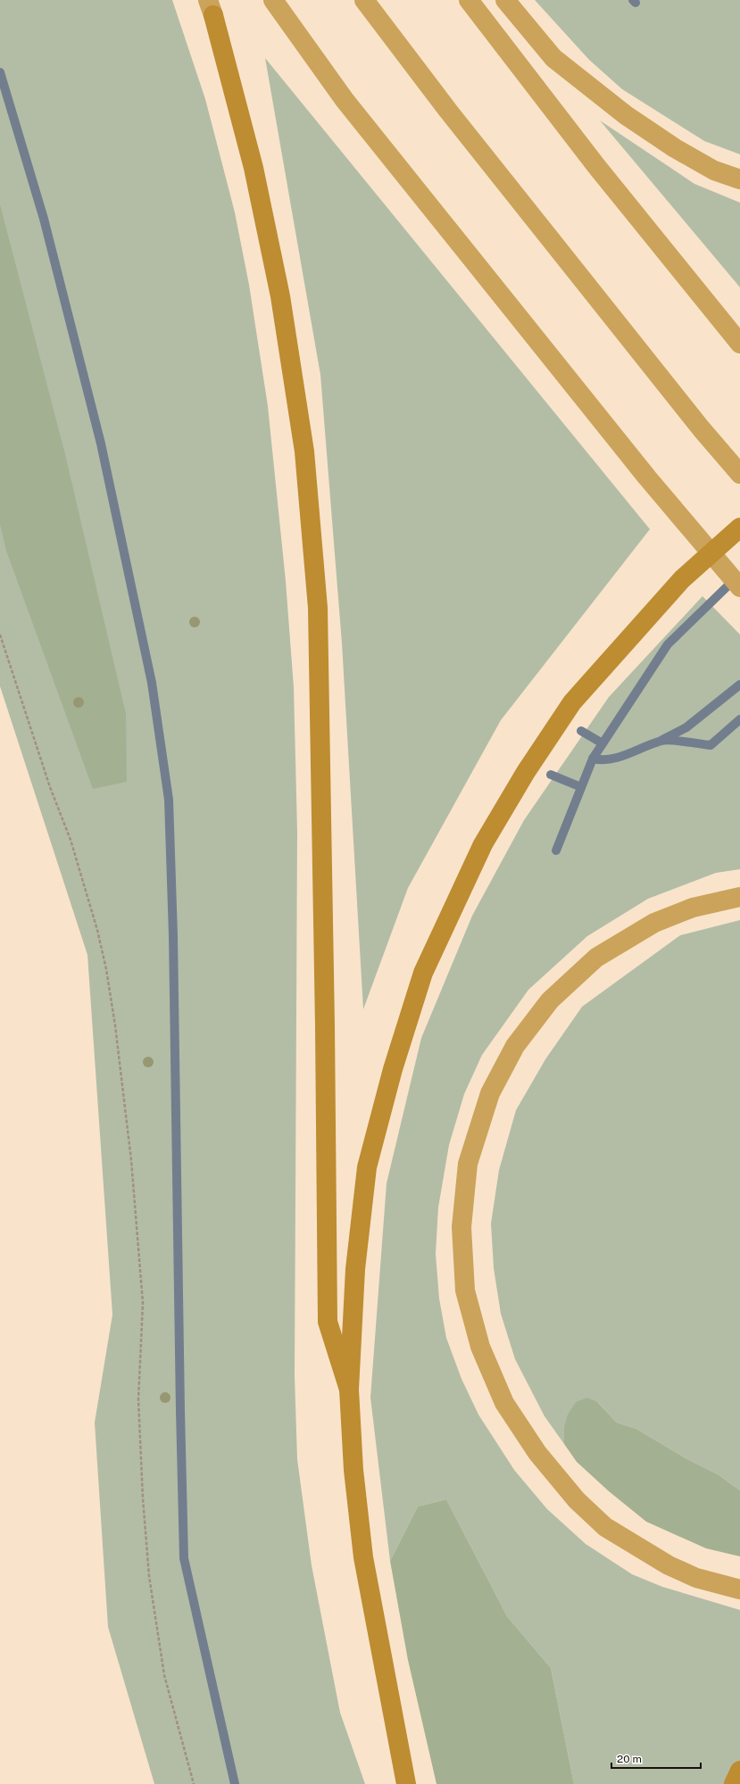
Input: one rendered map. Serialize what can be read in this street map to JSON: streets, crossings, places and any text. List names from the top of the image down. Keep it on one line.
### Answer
{"scale_bar":"20 m"}
